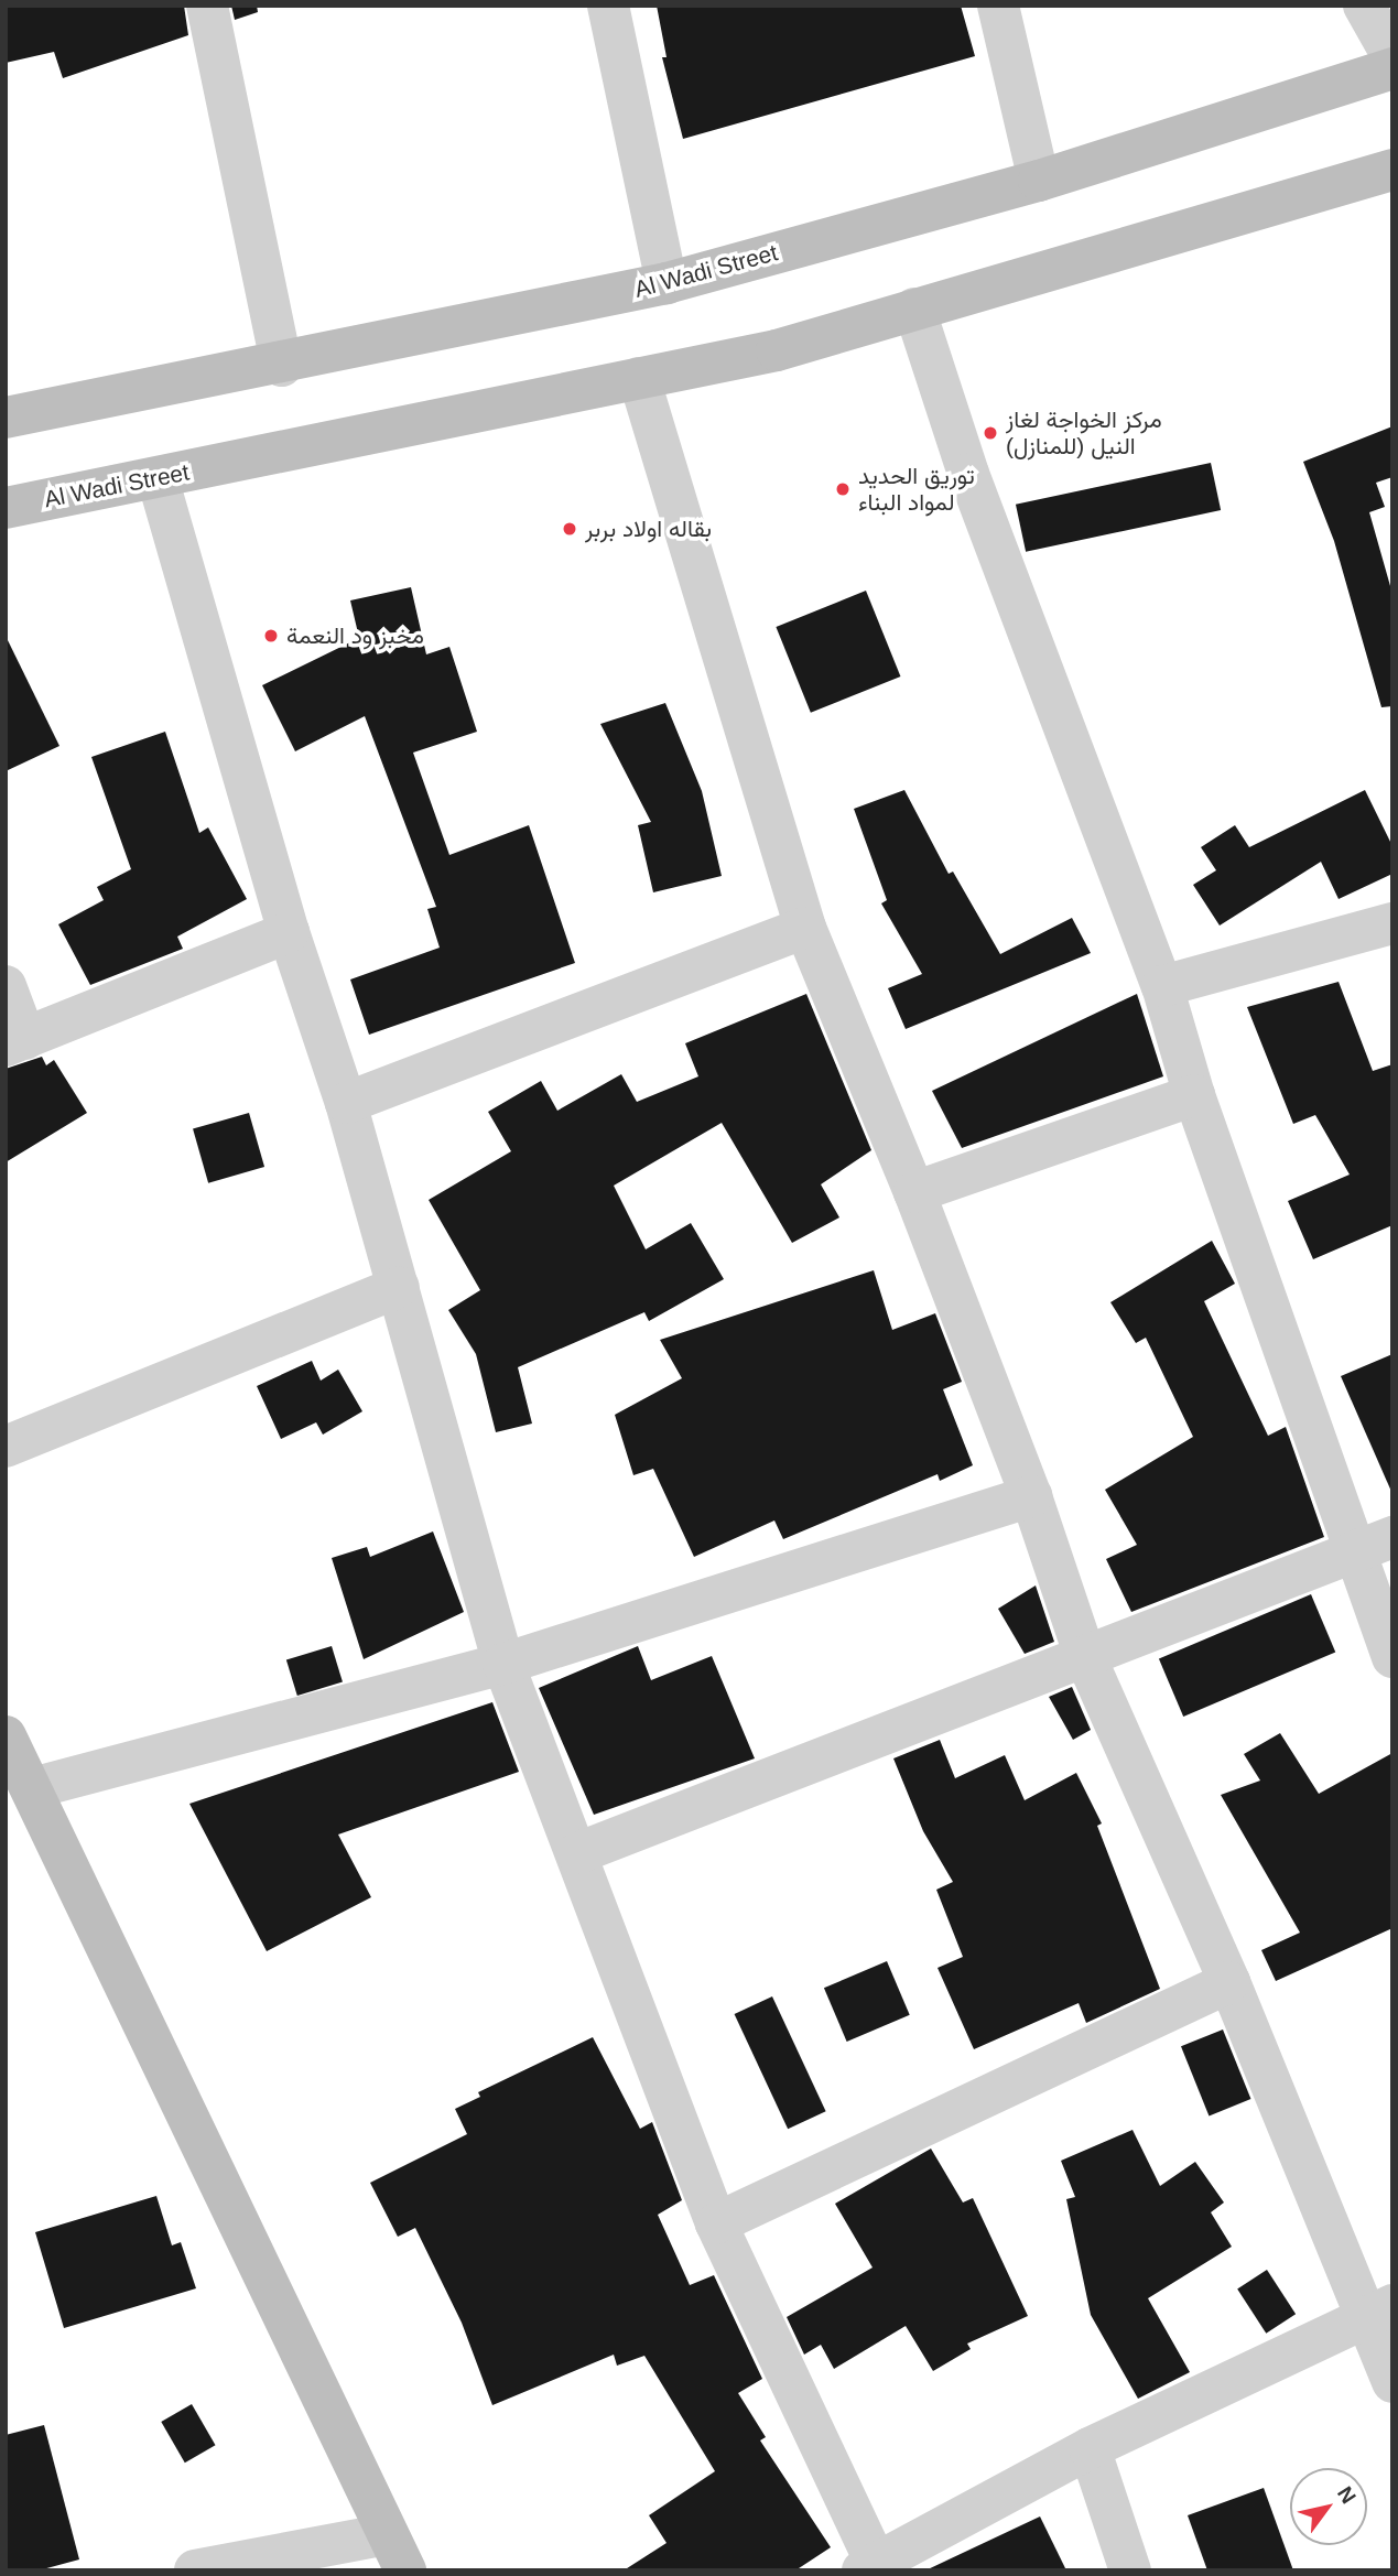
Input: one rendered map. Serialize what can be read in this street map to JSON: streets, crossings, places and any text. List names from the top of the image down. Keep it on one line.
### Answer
{"streets":{"main road":["Al Wadi Street"]},"places":["مركز الخواجة لغاز النيل (للمنازل)","توريق الحديد لمواد البناء","بقاله اولاد بربر","مخبز ود النعمة"],"north":"top right"}
